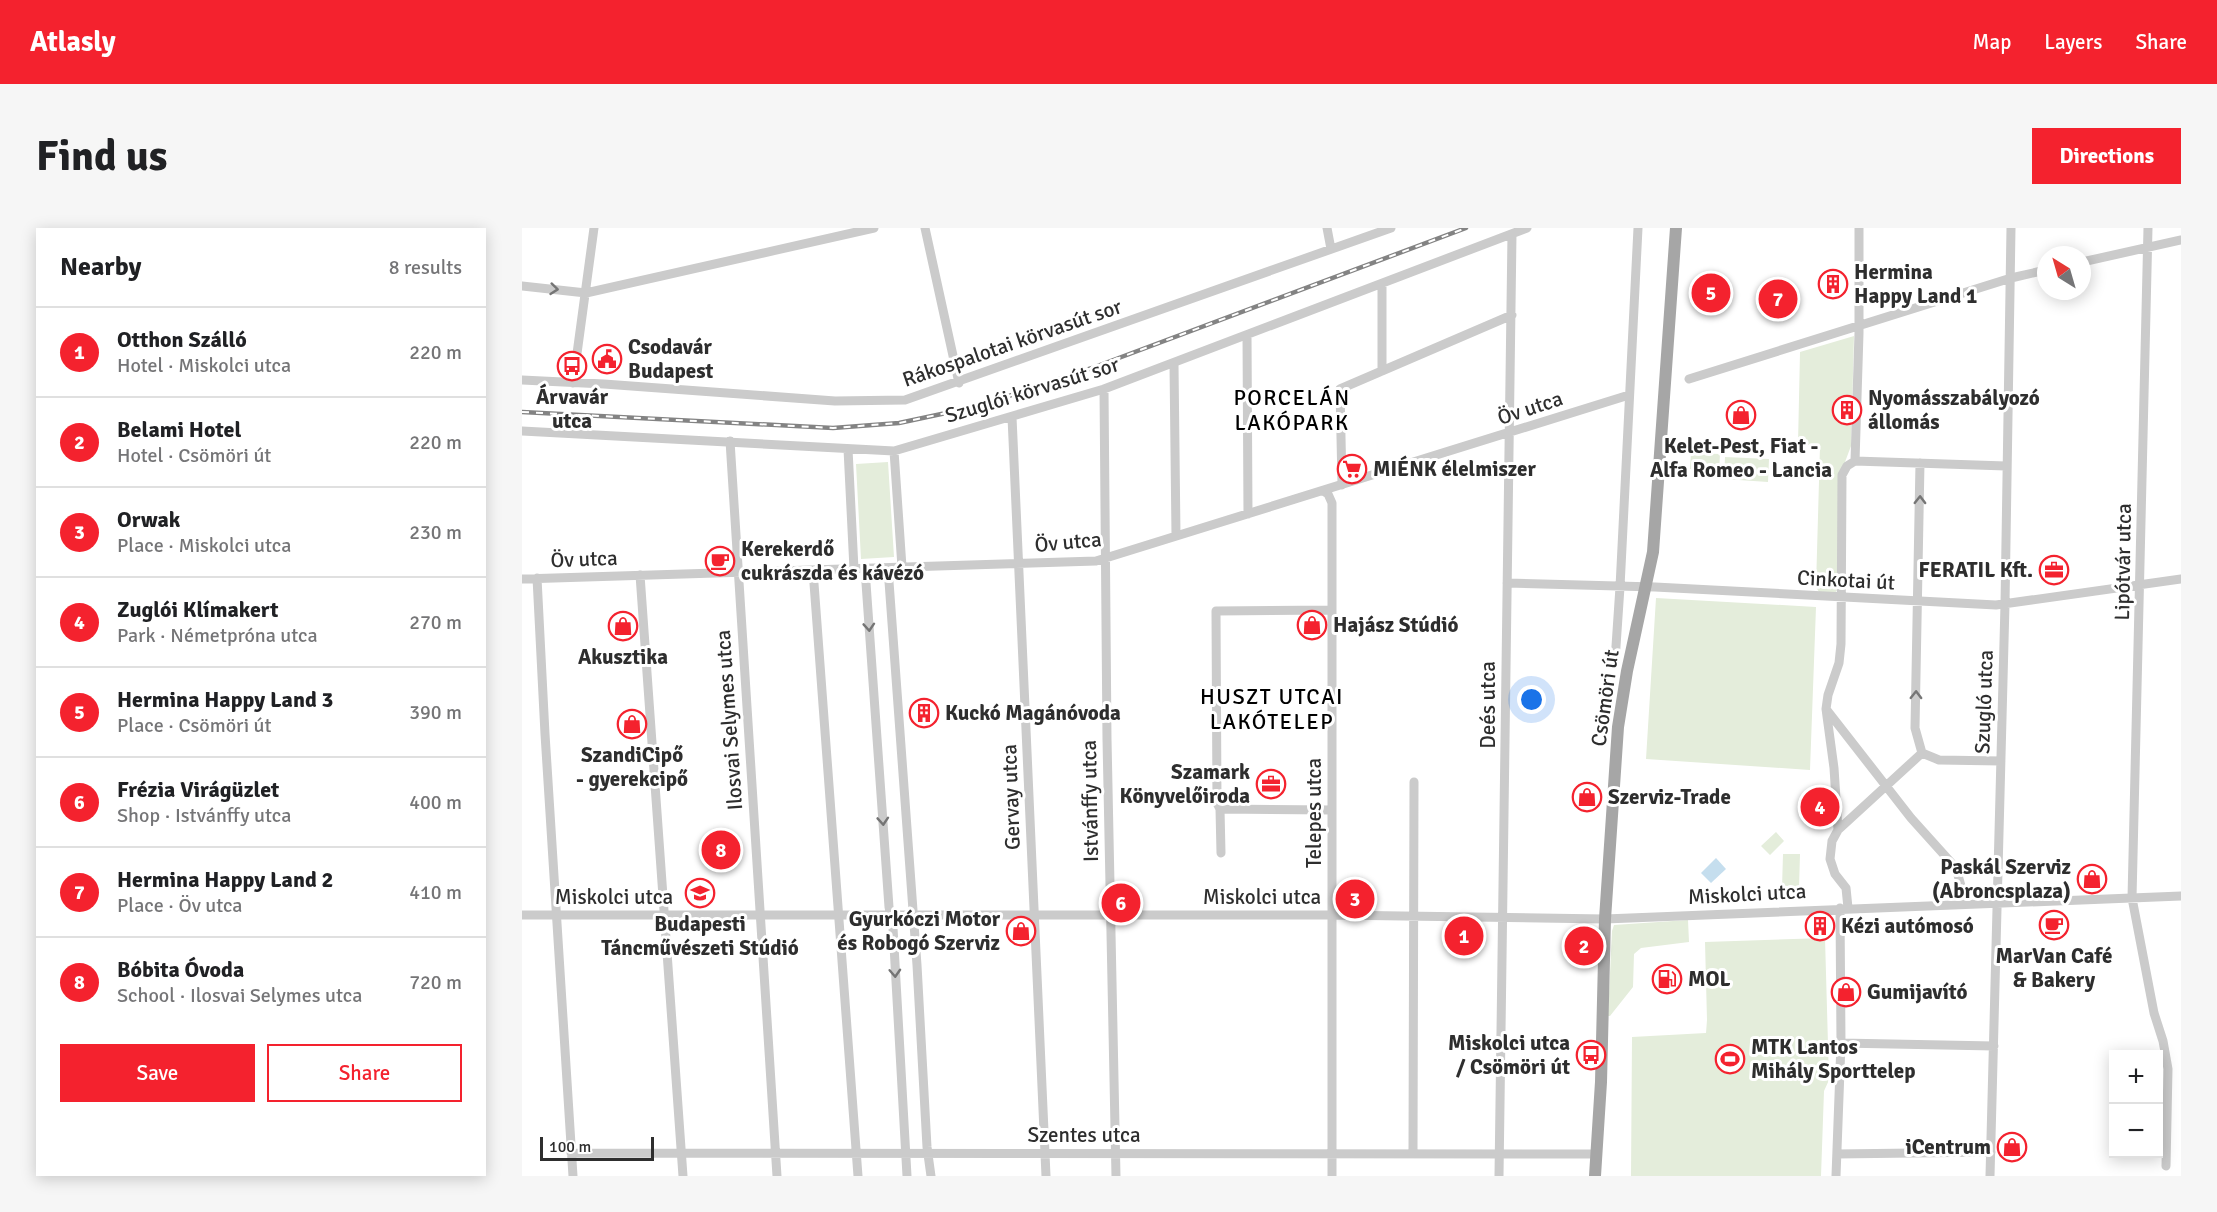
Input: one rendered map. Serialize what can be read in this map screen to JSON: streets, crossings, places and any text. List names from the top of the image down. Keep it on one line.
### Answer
{"streets":{"main road":["Csömöri út"],"street":["Rákospalotai körvasút sor","Szuglói körvasút sor","Öv utca","Lipótvár utca","Cinkotai út","Szugló utca","Deés utca","Ilosvai Selymes utca","Gervay utca","Istvánffy utca","Telepes utca","Miskolci utca","Szentes utca"]},"crossings":[["Szuglói körvasút sor","Deés utca"],["Szuglói körvasút sor","Ilosvai Selymes utca"],["Szuglói körvasút sor","Gervay utca"],["Szuglói körvasút sor","Istvánffy utca"],["Öv utca","Csömöri út"],["Öv utca","Deés utca"],["Öv utca","Ilosvai Selymes utca"],["Öv utca","Gervay utca"],["Öv utca","Istvánffy utca"],["Öv utca","Telepes utca"],["Lipótvár utca","Cinkotai út"],["Lipótvár utca","Miskolci utca"],["Cinkotai út","Csömöri út"],["Cinkotai út","Szugló utca"],["Cinkotai út","Deés utca"],["Csömöri út","Miskolci utca"],["Csömöri út","Szentes utca"],["Szugló utca","Miskolci utca"],["Deés utca","Miskolci utca"],["Deés utca","Szentes utca"],["Ilosvai Selymes utca","Miskolci utca"],["Ilosvai Selymes utca","Szentes utca"],["Gervay utca","Miskolci utca"],["Gervay utca","Szentes utca"],["Istvánffy utca","Miskolci utca"],["Istvánffy utca","Szentes utca"],["Telepes utca","Miskolci utca"],["Telepes utca","Szentes utca"]],"districts":["PORCELÁN LAKÓPARK","HUSZT UTCAI LAKÓTELEP"],"places":{"building":["Hermina Happy Land 1","Nyomásszabályozó állomás","Kuckó Magánóvoda","Kézi autómosó"],"public building":["Csodavár Budapest"],"bus stop":["Árvavár utca","Miskolci utca / Csömöri út"],"shop":["Kelet-Pest, Fiat - Alfa Romeo - Lancia","Hajász Stúdió","Akusztika","SzandiCipő - gyerekcipő","Szerviz-Trade","Paskál Szerviz (Abroncsplaza)","Gyurkóczi Motor és Robogó Szerviz","Gumijavító","iCentrum"],"supermarket":["MIÉNK élelmiszer"],"cafe":["Kerekerdő cukrászda és kávézó","MarVan Café & Bakery"],"office":["FERATIL Kft.","Szamark Könyvelőiroda"],"school or university":["Budapesti Táncművészeti Stúdió"],"fuel station":["MOL"],"sports":["MTK Lantos Mihály Sporttelep"]},"scale_bar":"100 m","north":"top left","page":{"header":"Atlasly","nav":["Map","Layers","Share"],"buttons":["Directions",["Save","Share"]],"title":"Find us","heading":["Nearby","8 results"],"pins":["5","7","4","8","3","6","1","2"],"list":[{"mark":"1","name":"Otthon Szálló","note":"Hotel · Miskolci utca","value":"220 m"},{"mark":"2","name":"Belami Hotel","note":"Hotel · Csömöri út","value":"220 m"},{"mark":"3","name":"Orwak","note":"Place · Miskolci utca","value":"230 m"},{"mark":"4","name":"Zuglói Klímakert","note":"Park · Németpróna utca","value":"270 m"},{"mark":"5","name":"Hermina Happy Land 3","note":"Place · Csömöri út","value":"390 m"},{"mark":"6","name":"Frézia Virágüzlet","note":"Shop · Istvánffy utca","value":"400 m"},{"mark":"7","name":"Hermina Happy Land 2","note":"Place · Öv utca","value":"410 m"},{"mark":"8","name":"Bóbita Óvoda","note":"School · Ilosvai Selymes utca","value":"720 m"}],"map_buttons":["+","−"],"scale":"100 m"}}
